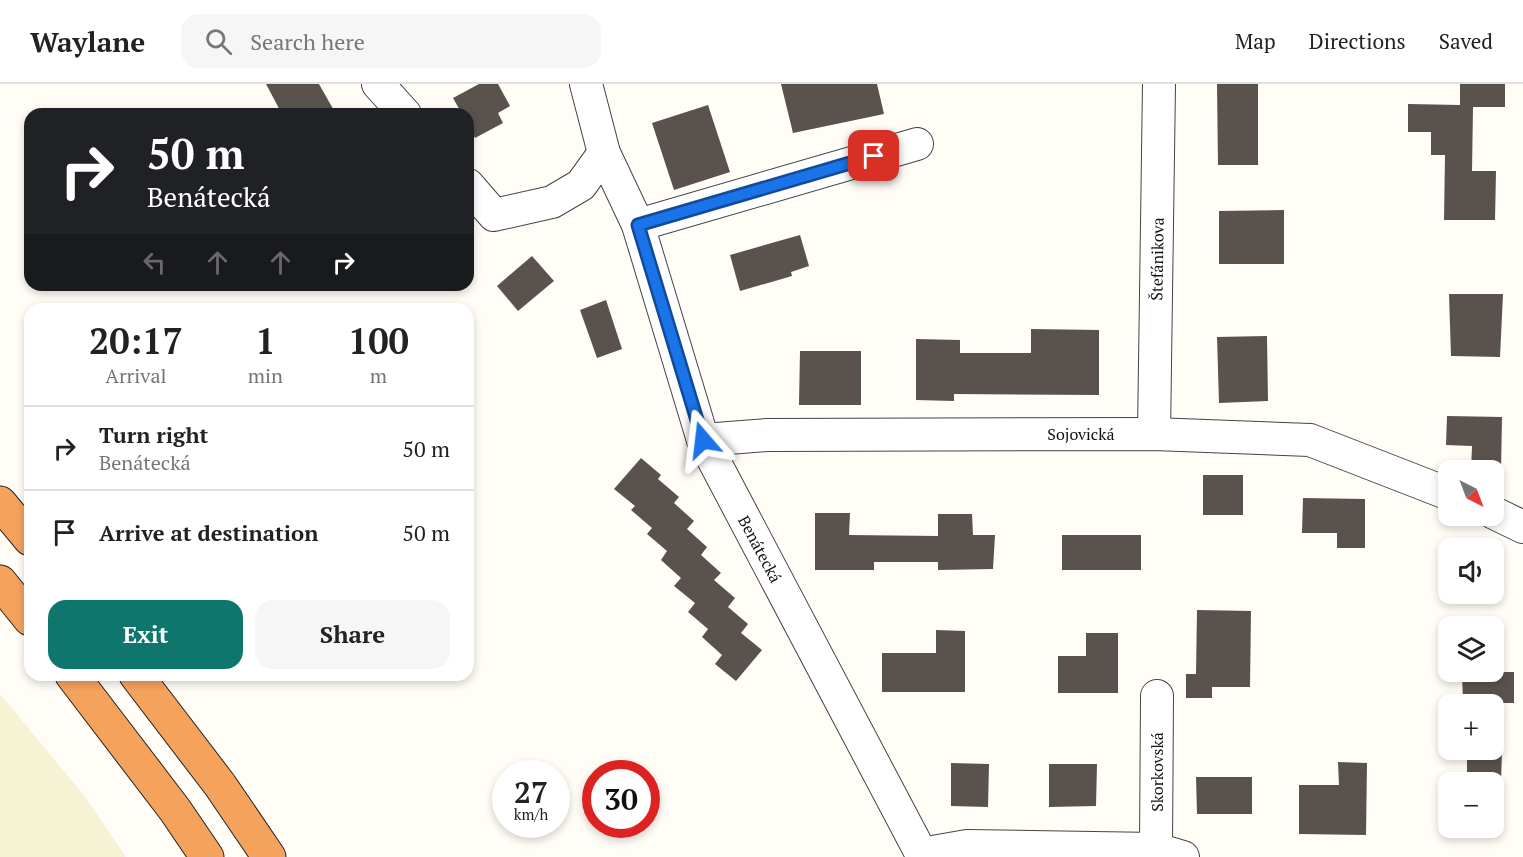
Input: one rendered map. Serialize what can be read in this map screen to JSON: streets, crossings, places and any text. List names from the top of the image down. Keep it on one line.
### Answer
{"streets":{"street":["Štefánikova","Sojovická","Benátecká","Skorkovská"]},"crossings":[["Štefánikova","Sojovická"],["Sojovická","Benátecká"],["Benátecká","Skorkovská"]],"north":"bottom right","page":{"header":"Waylane","search":"Search here","nav":["Map","Directions","Saved"],"turn":["50 m","Benátecká"],"eta":["20:17","Arrival","1","min","100","m"],"list":[{"name":"Turn right","note":"Benátecká","value":"50 m"},{"name":"Arrive at destination","value":"50 m"}],"map_buttons":["+","−"],"buttons":["Exit","Share"],"speed":"27 km/h","limit":"30"}}
